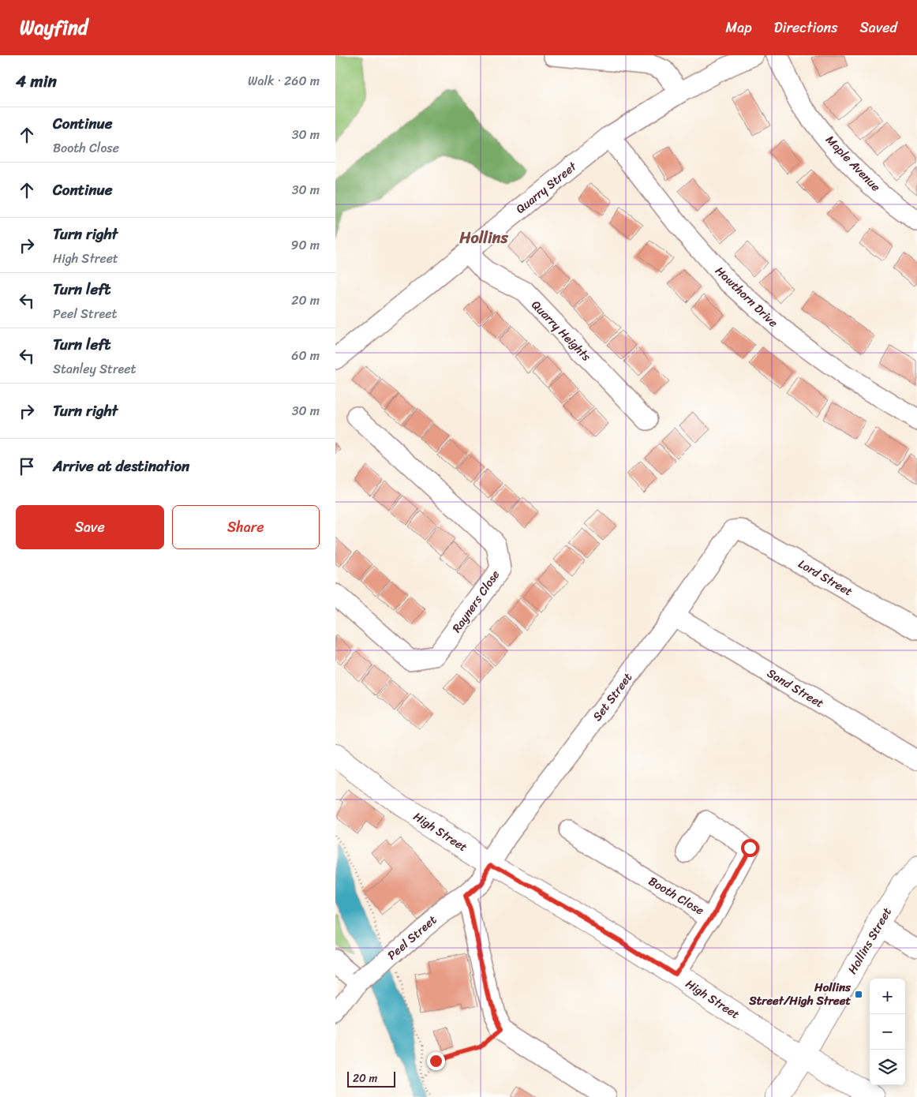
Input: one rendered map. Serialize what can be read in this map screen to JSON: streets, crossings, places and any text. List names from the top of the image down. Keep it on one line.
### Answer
{"streets":{"main road":["High Street","Hollins Street"],"street":["Maple Avenue","Quarry Street","Hawthorn Drive","Quarry Heights","Lord Street","Rayners Close","Sand Street","Set Street","Booth Close","Peel Street"]},"crossings":[["Quarry Street","Hawthorn Drive"],["Quarry Street","Quarry Heights"],["Lord Street","Set Street"],["Sand Street","Set Street"],["Set Street","High Street"],["Set Street","Peel Street"],["High Street","Peel Street"],["High Street","Hollins Street"]],"districts":["Hollins"],"places":{"transit":["Hollins Street/High Street"]},"scale_bar":"20 m","page":{"header":"Wayfind","nav":["Map","Directions","Saved"],"heading":["4 min","Walk · 260 m"],"list":[["Continue","Booth Close","30 m"],["Continue","30 m"],["Turn right","High Street","90 m"],["Turn left","Peel Street","20 m"],["Turn left","Stanley Street","60 m"],["Turn right","30 m"],"Arrive at destination"],"buttons":["Save","Share"],"map_buttons":["+","−"],"scale":"20 m"}}
